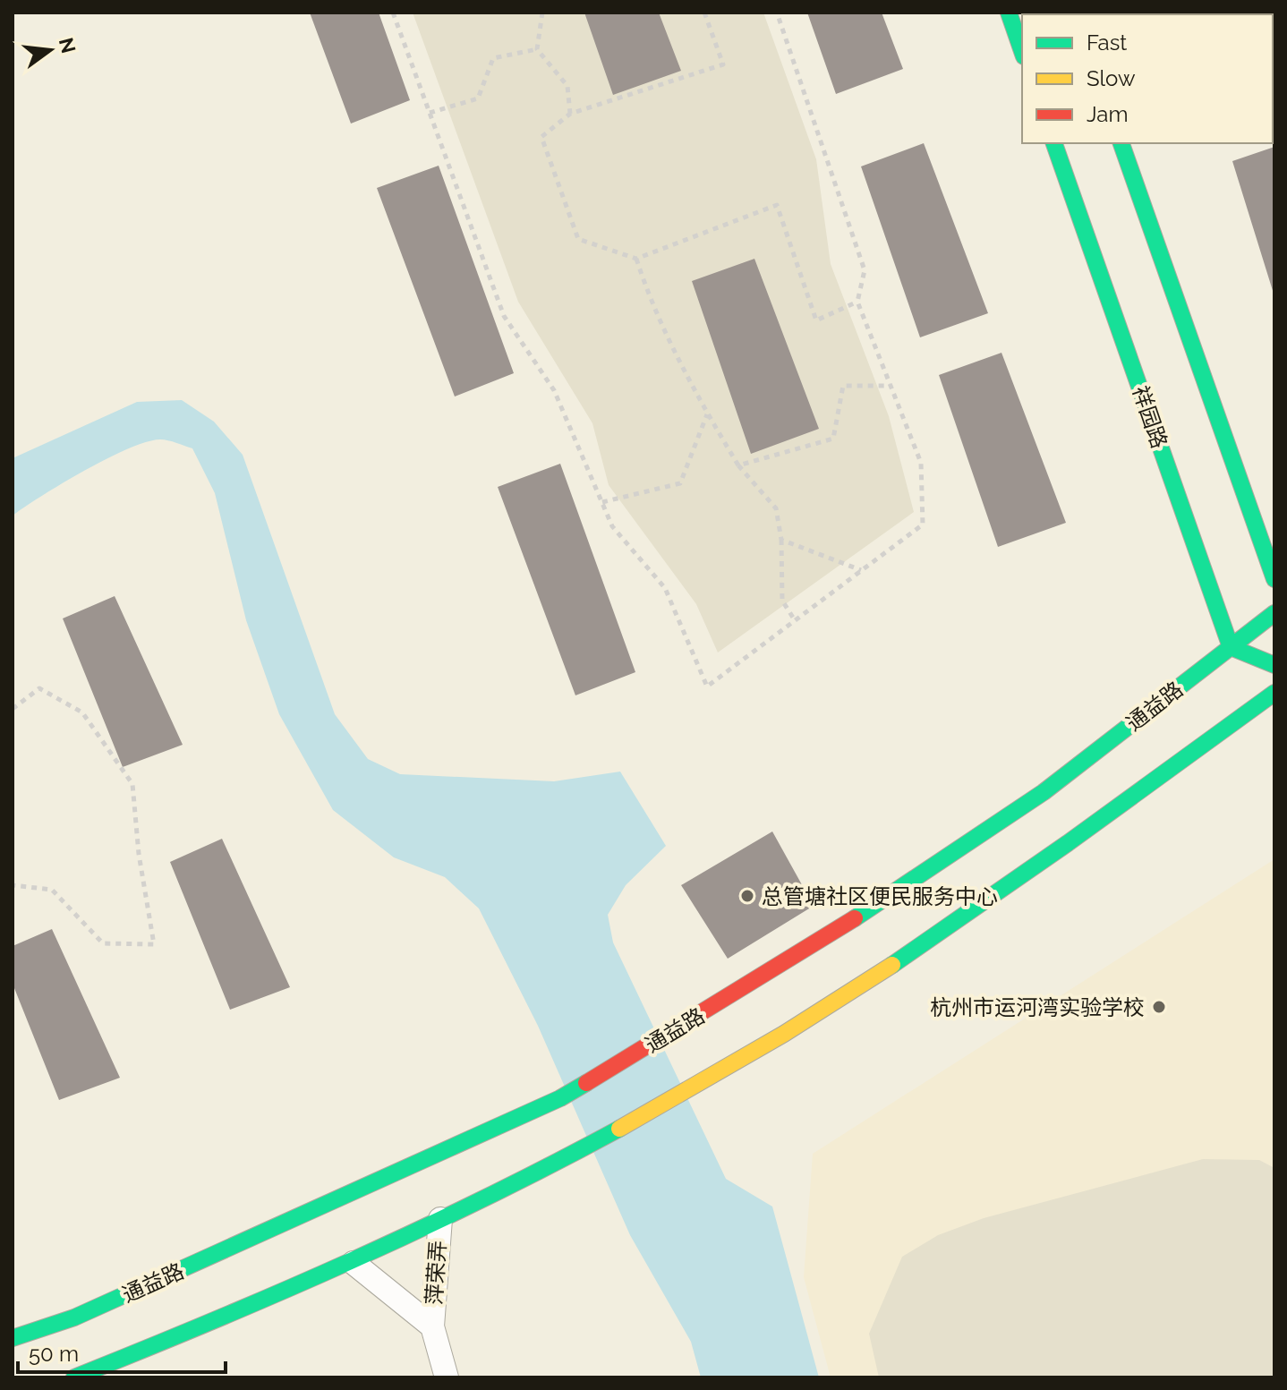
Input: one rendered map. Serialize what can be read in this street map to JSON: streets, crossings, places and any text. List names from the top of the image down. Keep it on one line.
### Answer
{"streets":{"main road":["祥园路","通益路"],"street":["萍荣弄"]},"crossings":[["祥园路","通益路"]],"places":["总管塘社区便民服务中心","杭州市运河湾实验学校"],"legend":["Fast","Slow","Jam"],"scale_bar":"50 m","north":"right"}
